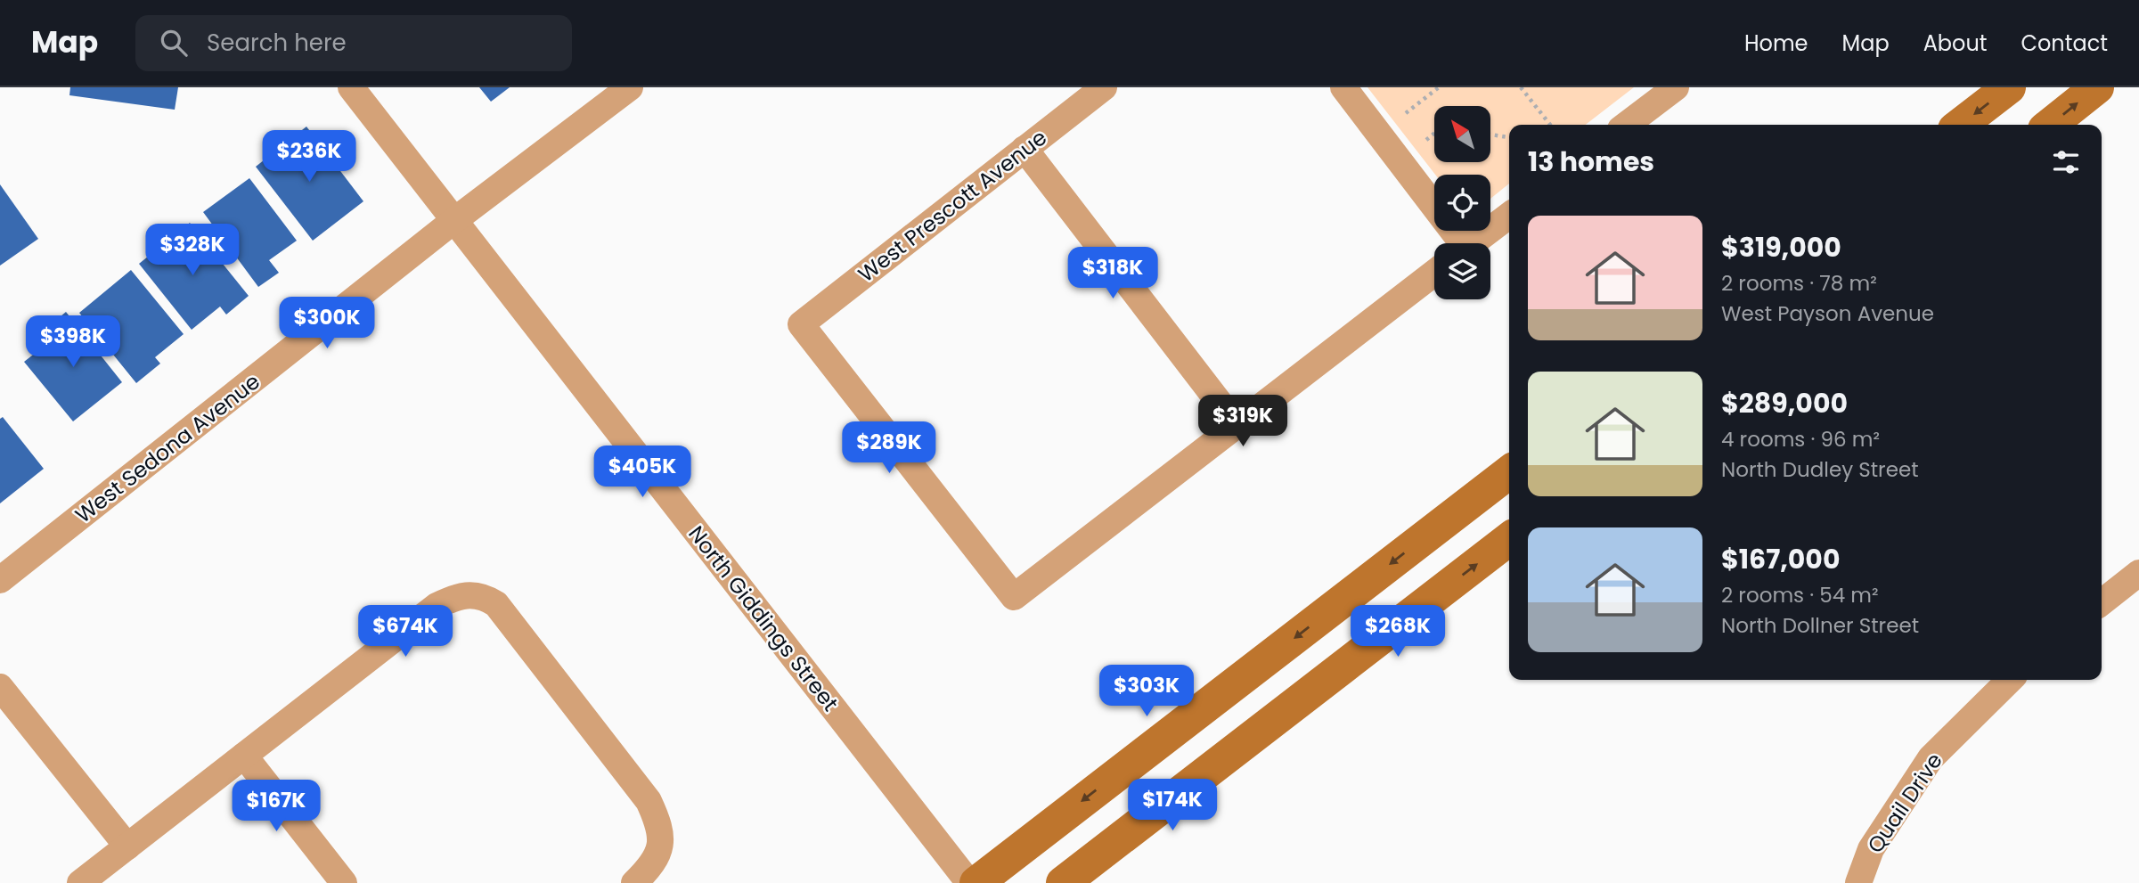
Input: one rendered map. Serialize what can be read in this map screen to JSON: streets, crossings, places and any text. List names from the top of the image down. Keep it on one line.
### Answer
{"streets":{"street":["West Prescott Avenue","West Sedona Avenue","North Giddings Street","Quail Drive"]},"crossings":[["West Sedona Avenue","North Giddings Street"]],"north":"top left","page":{"header":"Map","search":"Search here","nav":["Home","Map","About","Contact"],"heading":"13 homes","price":["$236K","$328K","$318K","$300K","$398K","$319K","$289K","$405K","$674K","$268K","$303K","$174K","$167K"],"list":[{"name":"$319,000","note":"2 rooms · 78 m² · West Payson Avenue"},{"name":"$289,000","note":"4 rooms · 96 m² · North Dudley Street"},{"name":"$167,000","note":"2 rooms · 54 m² · North Dollner Street"}]}}
